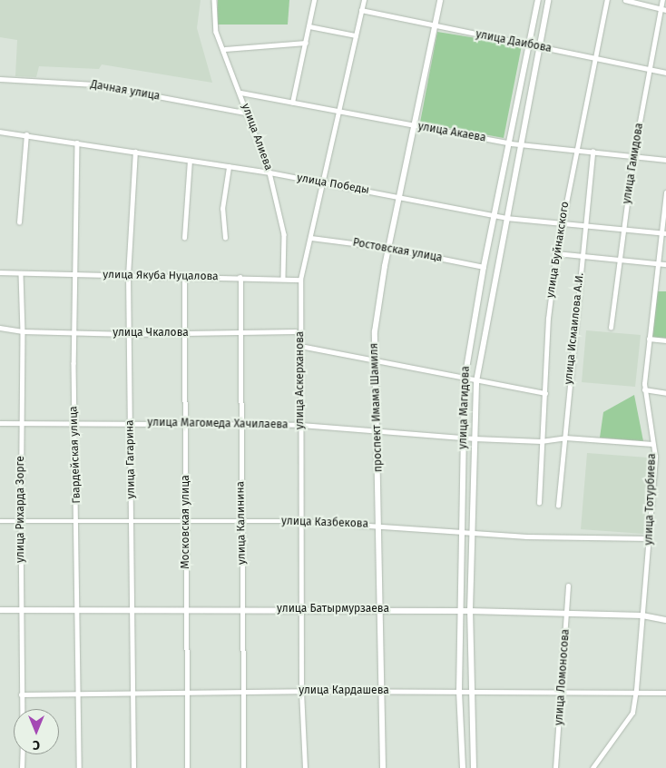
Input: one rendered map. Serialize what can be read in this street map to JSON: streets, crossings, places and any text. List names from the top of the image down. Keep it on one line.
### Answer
{"streets":{"main road":["проспект Имама Шамиля","улица Магидова","улица Батырмурзаева"],"street":["улица Даибова","Дачная улица","улица Акаева","улица Алиева","улица Гамидова","улица Победы","улица Буйнакского","Ростовская улица","улица Якуба Нуцалова","улица Исмаилова А.И.","улица Чкалова","улица Аскерханова","улица Магомеда Хачилаева","Гвардейская улица","улица Гагарина","улица Тотурбиева","улица Рихарда Зорге","Московская улица","улица Калинина","улица Казбекова","улица Ломоносова","улица Кардашева"]},"crossings":[["улица Даибова","улица Гамидова"],["улица Даибова","улица Буйнакского"],["улица Даибова","улица Аскерханова"],["улица Даибова","проспект Имама Шамиля"],["улица Даибова","улица Магидова"],["Дачная улица","улица Алиева"],["улица Акаева","улица Алиева"],["улица Акаева","улица Гамидова"],["улица Акаева","улица Буйнакского"],["улица Акаева","улица Исмаилова А.И."],["улица Акаева","улица Аскерханова"],["улица Акаева","проспект Имама Шамиля"],["улица Акаева","улица Магидова"],["улица Алиева","улица Победы"],["улица Алиева","улица Якуба Нуцалова"],["улица Гамидова","улица Победы"],["улица Победы","улица Буйнакского"],["улица Победы","улица Исмаилова А.И."],["улица Победы","улица Аскерханова"],["улица Победы","проспект Имама Шамиля"],["улица Победы","улица Магидова"],["улица Победы","Гвардейская улица"],["улица Победы","улица Гагарина"],["улица Победы","улица Тотурбиева"],["улица Буйнакского","улица Магомеда Хачилаева"],["Ростовская улица","улица Аскерханова"],["Ростовская улица","проспект Имама Шамиля"],["Ростовская улица","улица Магидова"],["улица Якуба Нуцалова","улица Аскерханова"],["улица Якуба Нуцалова","Гвардейская улица"],["улица Якуба Нуцалова","улица Гагарина"],["улица Якуба Нуцалова","улица Рихарда Зорге"],["улица Якуба Нуцалова","Московская улица"],["улица Якуба Нуцалова","улица Калинина"],["улица Исмаилова А.И.","улица Магомеда Хачилаева"],["улица Чкалова","улица Аскерханова"],["улица Чкалова","Гвардейская улица"],["улица Чкалова","улица Гагарина"],["улица Чкалова","улица Рихарда Зорге"],["улица Чкалова","Московская улица"],["улица Чкалова","улица Калинина"],["улица Аскерханова","улица Магомеда Хачилаева"],["улица Аскерханова","улица Казбекова"],["улица Аскерханова","улица Батырмурзаева"],["улица Аскерханова","улица Кардашева"],["проспект Имама Шамиля","улица Магомеда Хачилаева"],["проспект Имама Шамиля","улица Казбекова"],["проспект Имама Шамиля","улица Батырмурзаева"],["проспект Имама Шамиля","улица Кардашева"],["улица Магидова","улица Магомеда Хачилаева"],["улица Магидова","улица Казбекова"],["улица Магидова","улица Батырмурзаева"],["улица Магидова","улица Кардашева"],["улица Магомеда Хачилаева","Гвардейская улица"],["улица Магомеда Хачилаева","улица Гагарина"],["улица Магомеда Хачилаева","улица Тотурбиева"],["улица Магомеда Хачилаева","улица Рихарда Зорге"],["улица Магомеда Хачилаева","Московская улица"],["улица Магомеда Хачилаева","улица Калинина"],["Гвардейская улица","улица Казбекова"],["Гвардейская улица","улица Батырмурзаева"],["Гвардейская улица","улица Кардашева"],["улица Гагарина","улица Казбекова"],["улица Гагарина","улица Батырмурзаева"],["улица Гагарина","улица Кардашева"],["улица Тотурбиева","улица Казбекова"],["улица Тотурбиева","улица Батырмурзаева"],["улица Тотурбиева","улица Кардашева"],["улица Рихарда Зорге","улица Казбекова"],["улица Рихарда Зорге","улица Батырмурзаева"],["улица Рихарда Зорге","улица Кардашева"],["Московская улица","улица Казбекова"],["Московская улица","улица Батырмурзаева"],["Московская улица","улица Кардашева"],["улица Калинина","улица Казбекова"],["улица Калинина","улица Батырмурзаева"],["улица Калинина","улица Кардашева"],["улица Батырмурзаева","улица Ломоносова"],["улица Ломоносова","улица Кардашева"]],"north":"bottom"}
